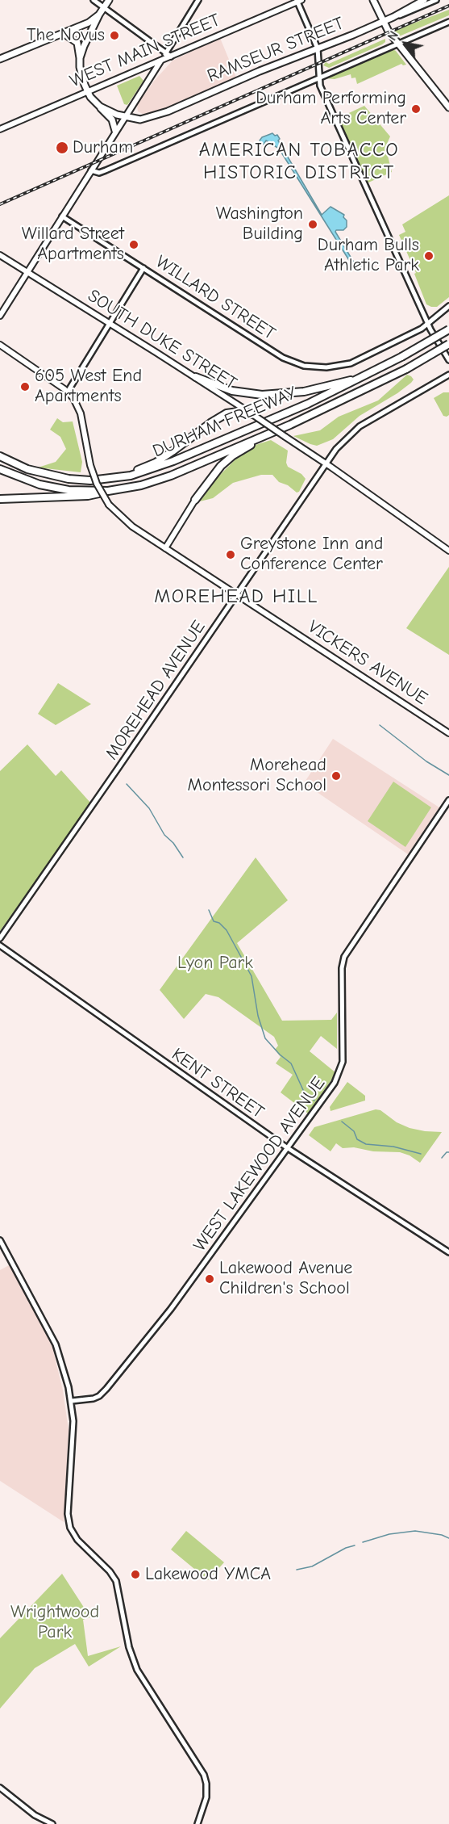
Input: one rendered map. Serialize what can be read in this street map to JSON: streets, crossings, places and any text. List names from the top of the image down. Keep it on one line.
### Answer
{"streets":{"highway":["DURHAM FREEWAY"],"main road":["RAMSEUR STREET","WEST MAIN STREET","SOUTH DUKE STREET","VICKERS AVENUE"],"street":["WILLARD STREET","MOREHEAD AVENUE","KENT STREET","WEST LAKEWOOD AVENUE"]},"crossings":[["SOUTH DUKE STREET","MOREHEAD AVENUE"],["VICKERS AVENUE","MOREHEAD AVENUE"],["KENT STREET","WEST LAKEWOOD AVENUE"]],"districts":["AMERICAN TOBACCO HISTORIC DISTRICT","MOREHEAD HILL"],"parks":["Lyon Park","Wrightwood Park"],"places":["The Novus","Durham Performing Arts Center","Durham","Washington Building","Willard Street Apartments","Durham Bulls Athletic Park","605 West End Apartments","Greystone Inn and Conference Center","Morehead Montessori School","Lakewood Avenue Children's School","Lakewood YMCA"],"north":"top left"}
